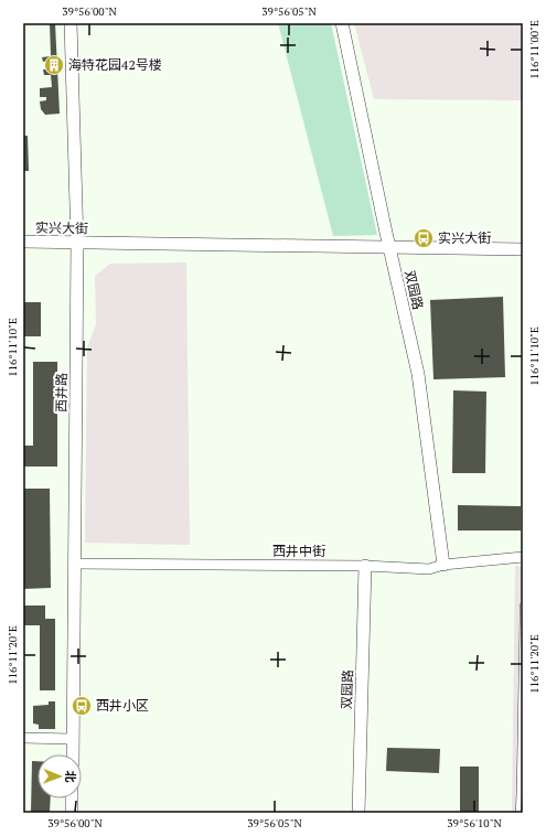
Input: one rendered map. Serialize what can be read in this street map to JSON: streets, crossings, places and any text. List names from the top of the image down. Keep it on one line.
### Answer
{"streets":{"street":["实兴大街","双园路","西井路","西井中街"]},"crossings":[["实兴大街","双园路"],["实兴大街","西井路"],["双园路","西井中街"],["西井路","西井中街"]],"places":{"building":["海特花园42号楼"],"bus stop":["实兴大街","西井小区"]},"north":"right","coordinates":["39°56'00\"N","39°56'05\"N","116°11'00\"E","116°11'10\"E","116°11'20\"E","39°56'10\"N"]}
